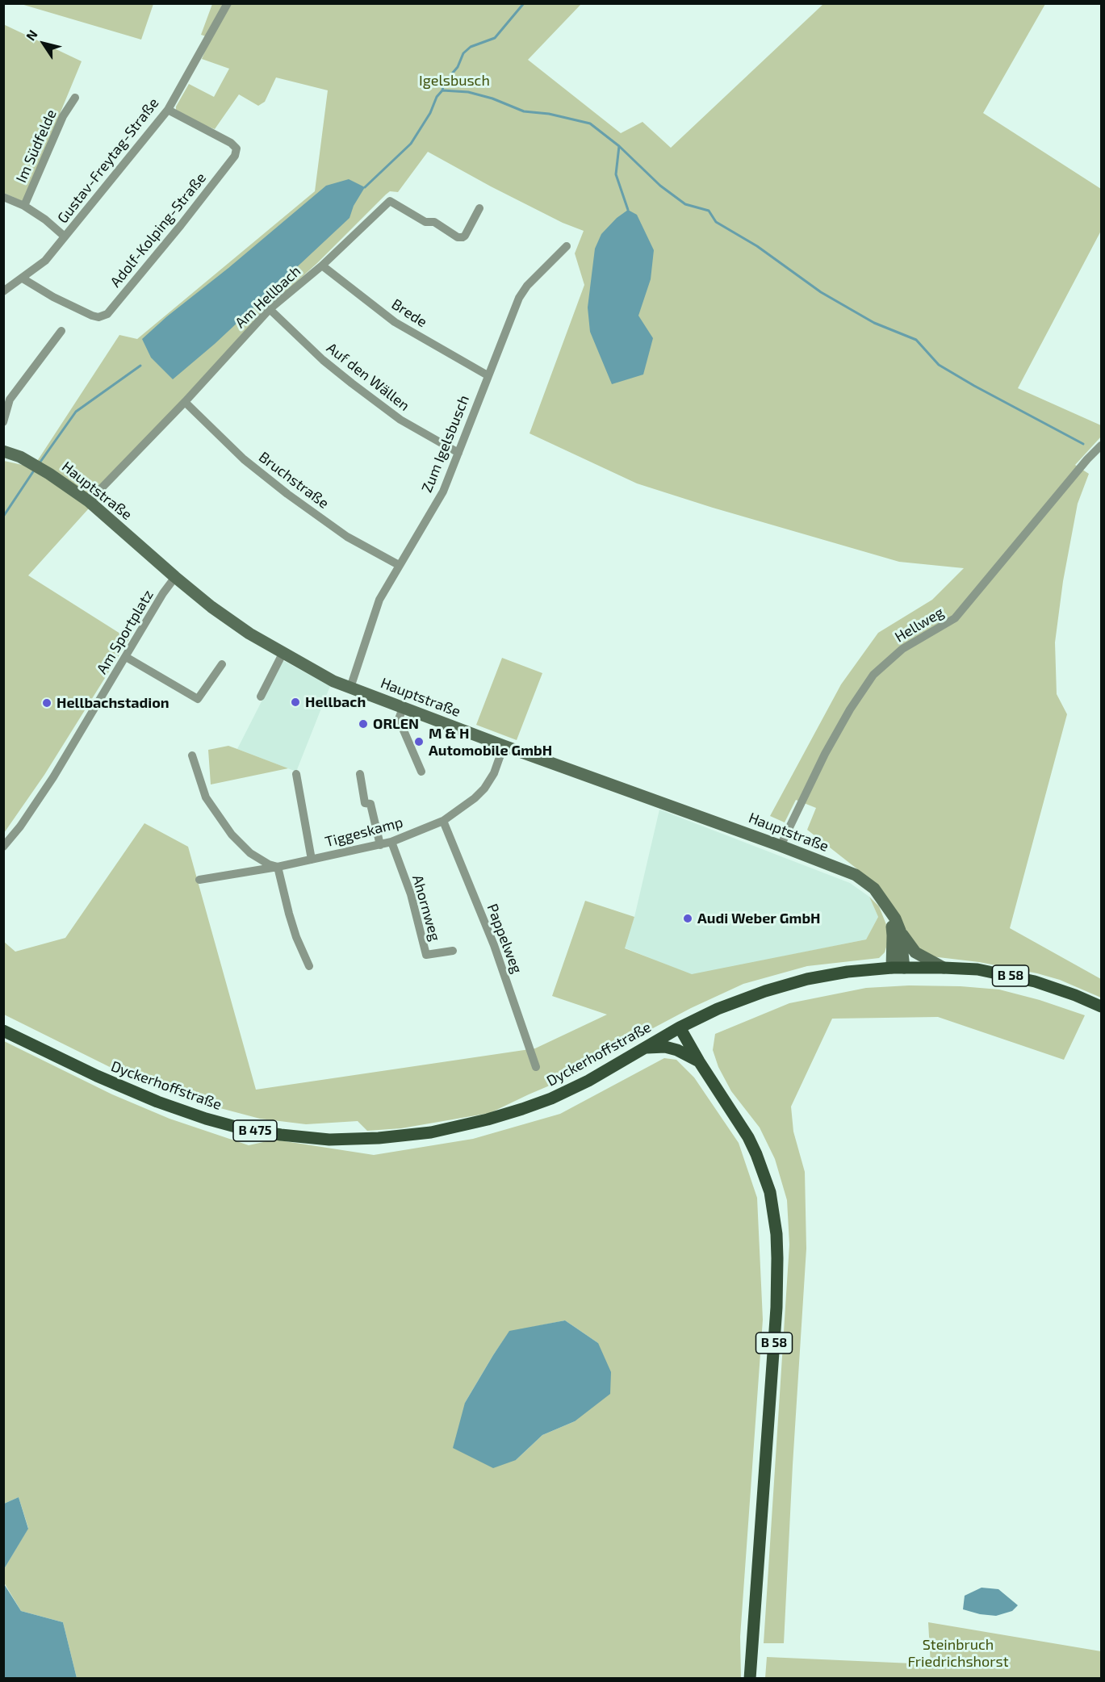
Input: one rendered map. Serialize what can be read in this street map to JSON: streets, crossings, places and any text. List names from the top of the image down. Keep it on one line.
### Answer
{"streets":{"main road":["B 58","Dyckerhoffstraße","B 475"],"street":["Im Südfelde","Gustav-Freytag-Straße","Adolf-Kolping-Straße","Am Hellbach","Brede","Auf den Wällen","Zum Igelsbusch","Bruchstraße","Hauptstraße","Hellweg","Am Sportplatz","Tiggeskamp","Ahornweg","Pappelweg"]},"crossings":[["Im Südfelde","Gustav-Freytag-Straße"],["Gustav-Freytag-Straße","Adolf-Kolping-Straße"],["Am Hellbach","Brede"],["Am Hellbach","Auf den Wällen"],["Am Hellbach","Bruchstraße"],["Am Hellbach","Hauptstraße"],["Brede","Zum Igelsbusch"],["Auf den Wällen","Zum Igelsbusch"],["Zum Igelsbusch","Bruchstraße"],["Zum Igelsbusch","Hauptstraße"],["Hauptstraße","Hellweg"],["Hauptstraße","Am Sportplatz"],["Hauptstraße","Tiggeskamp"],["Hauptstraße","B 58"],["Hauptstraße","Dyckerhoffstraße"],["Tiggeskamp","Ahornweg"],["Tiggeskamp","Pappelweg"],["B 58","Dyckerhoffstraße"]],"parks":["Igelsbusch","Steinbruch Friedrichshorst"],"places":["Hellbach","Hellbachstadion","ORLEN","M & H Automobile GmbH","Audi Weber GmbH"],"north":"top left"}
